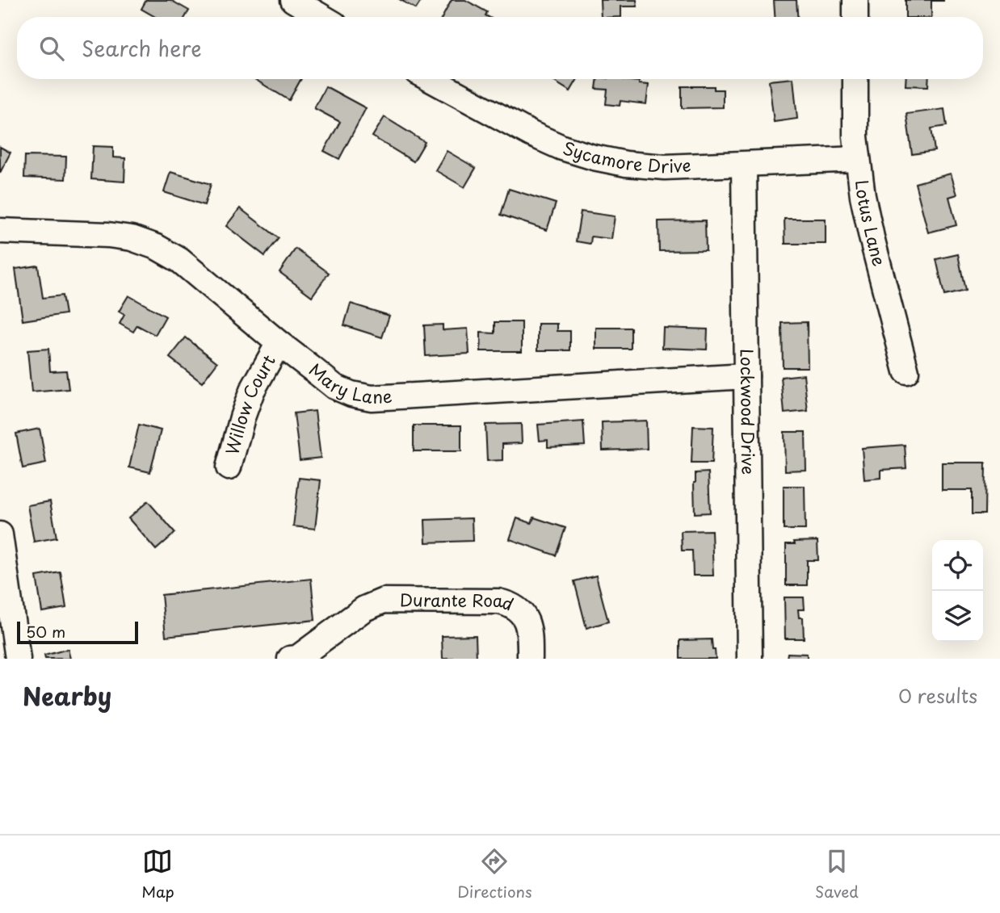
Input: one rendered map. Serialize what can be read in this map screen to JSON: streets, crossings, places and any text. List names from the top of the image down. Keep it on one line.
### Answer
{"streets":{"street":["Sycamore Drive","Lotus Lane","Mary Lane","Willow Court","Lockwood Drive","Durante Road"]},"crossings":[["Sycamore Drive","Lotus Lane"],["Sycamore Drive","Lockwood Drive"],["Mary Lane","Willow Court"],["Mary Lane","Lockwood Drive"]],"scale_bar":"50 m","page":{"search":"Search here","scale":"50 m","heading":["Nearby","0 results"],"nav":["Map","Directions","Saved"]}}
